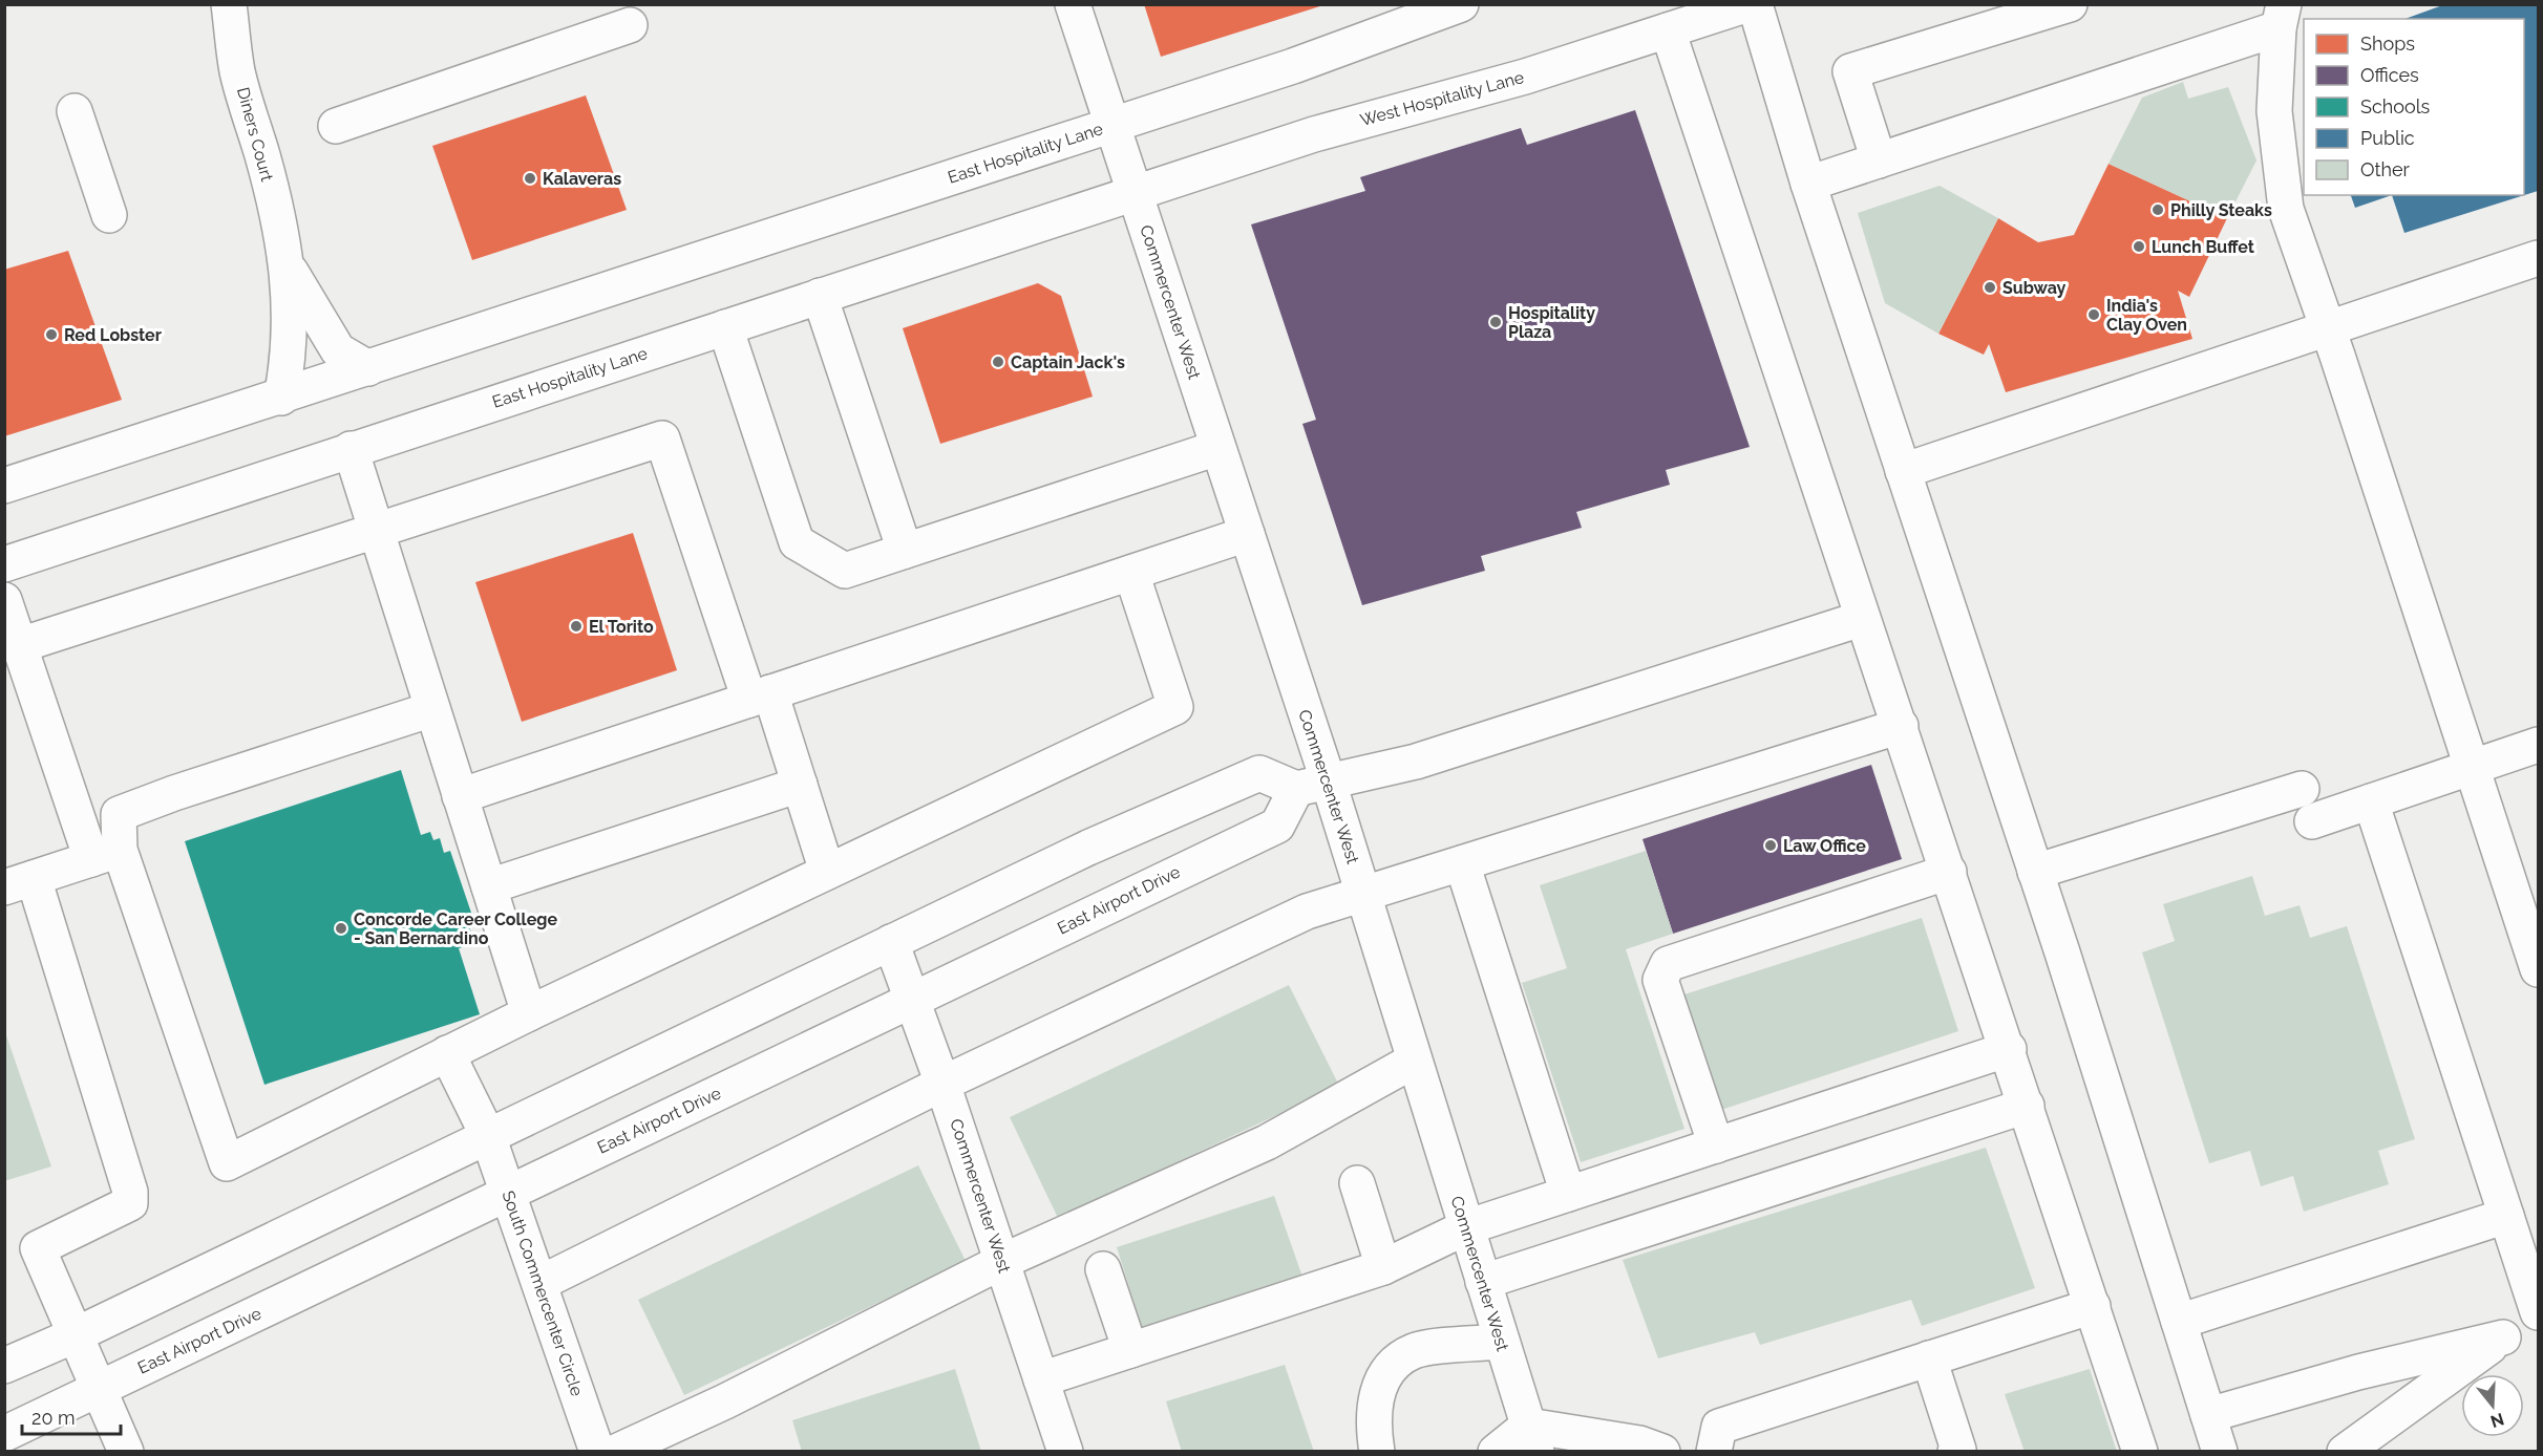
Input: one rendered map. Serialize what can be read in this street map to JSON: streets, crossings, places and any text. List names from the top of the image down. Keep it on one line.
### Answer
{"streets":{"street":["West Hospitality Lane","Diners Court","East Hospitality Lane","Commercenter West","East Airport Drive","South Commercenter Circle"]},"crossings":[["West Hospitality Lane","East Hospitality Lane"],["West Hospitality Lane","Commercenter West"],["Diners Court","East Hospitality Lane"],["East Hospitality Lane","Commercenter West"],["Commercenter West","East Airport Drive"],["East Airport Drive","South Commercenter Circle"]],"places":["Kalaveras","Philly Steaks","Lunch Buffet","Subway","India's Clay Oven","Hospitality Plaza","Red Lobster","Captain Jack's","El Torito","Law Office","Concorde Career College - San Bernardino"],"legend":["Shops","Offices","Schools","Public","Other"],"scale_bar":"20 m","north":"bottom"}
